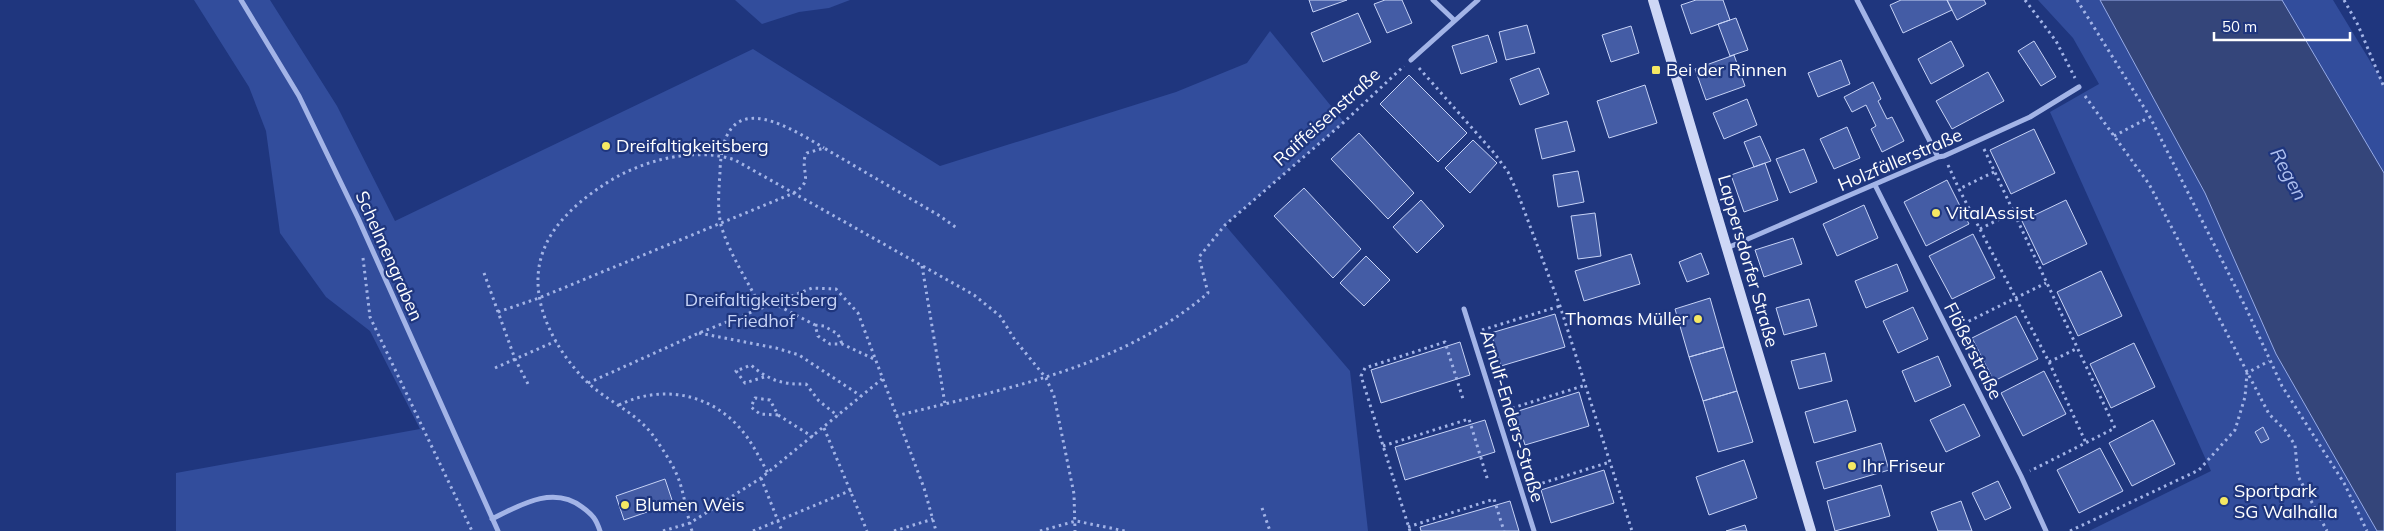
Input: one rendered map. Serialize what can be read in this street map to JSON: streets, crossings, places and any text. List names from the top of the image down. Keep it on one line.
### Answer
{"streets":{"street":["Holzfällerstraße","Schelmengraben","Lappersdorfer Straße","Flößerstraße","Arnulf-Enders-Straße"],"path":["Raiffeisenstraße"]},"crossings":[["Holzfällerstraße","Lappersdorfer Straße"],["Holzfällerstraße","Flößerstraße"]],"water":["Regen"],"parks":["Dreifaltigkeitsberg Friedhof"],"places":{"transit":["Bei der Rinnen"],"other":["Dreifaltigkeitsberg","VitalAssist","Thomas Müller","Ihr Friseur","Sportpark SG Walhalla","Blumen Weis"]},"scale_bar":"50 m"}
